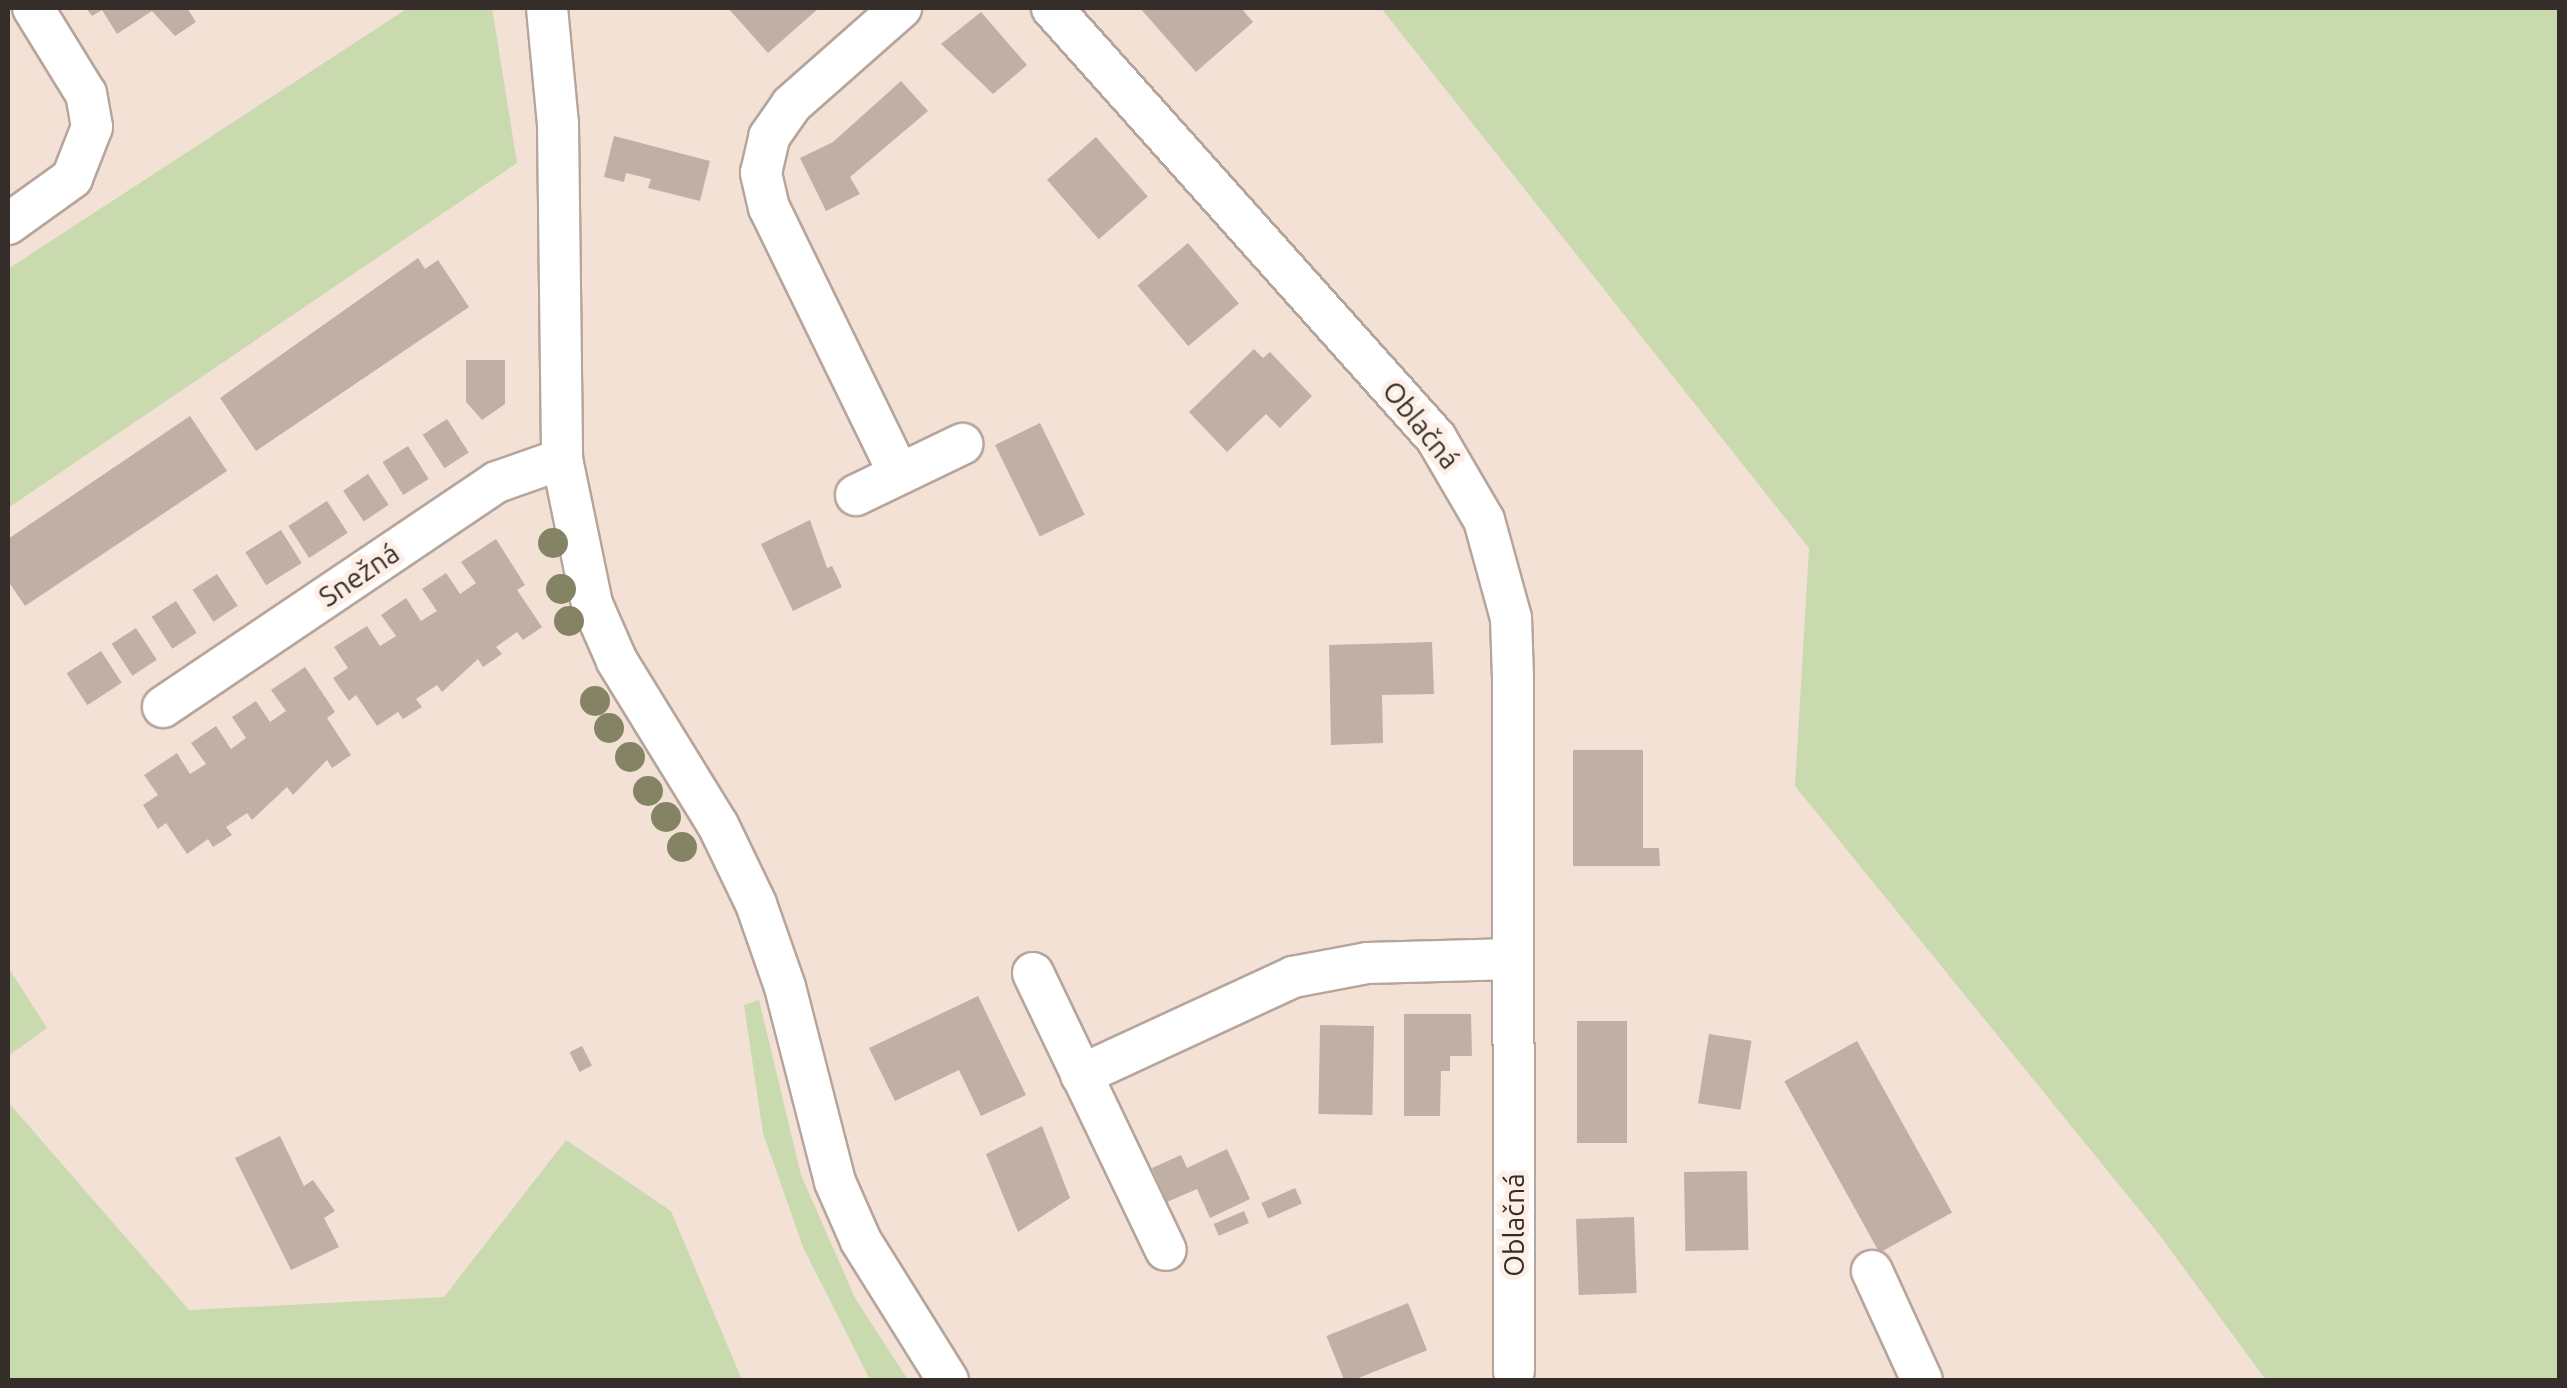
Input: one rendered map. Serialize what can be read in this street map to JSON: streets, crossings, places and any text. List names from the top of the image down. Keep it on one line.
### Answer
{"streets":{"street":["Oblačná","Snežná"]}}
